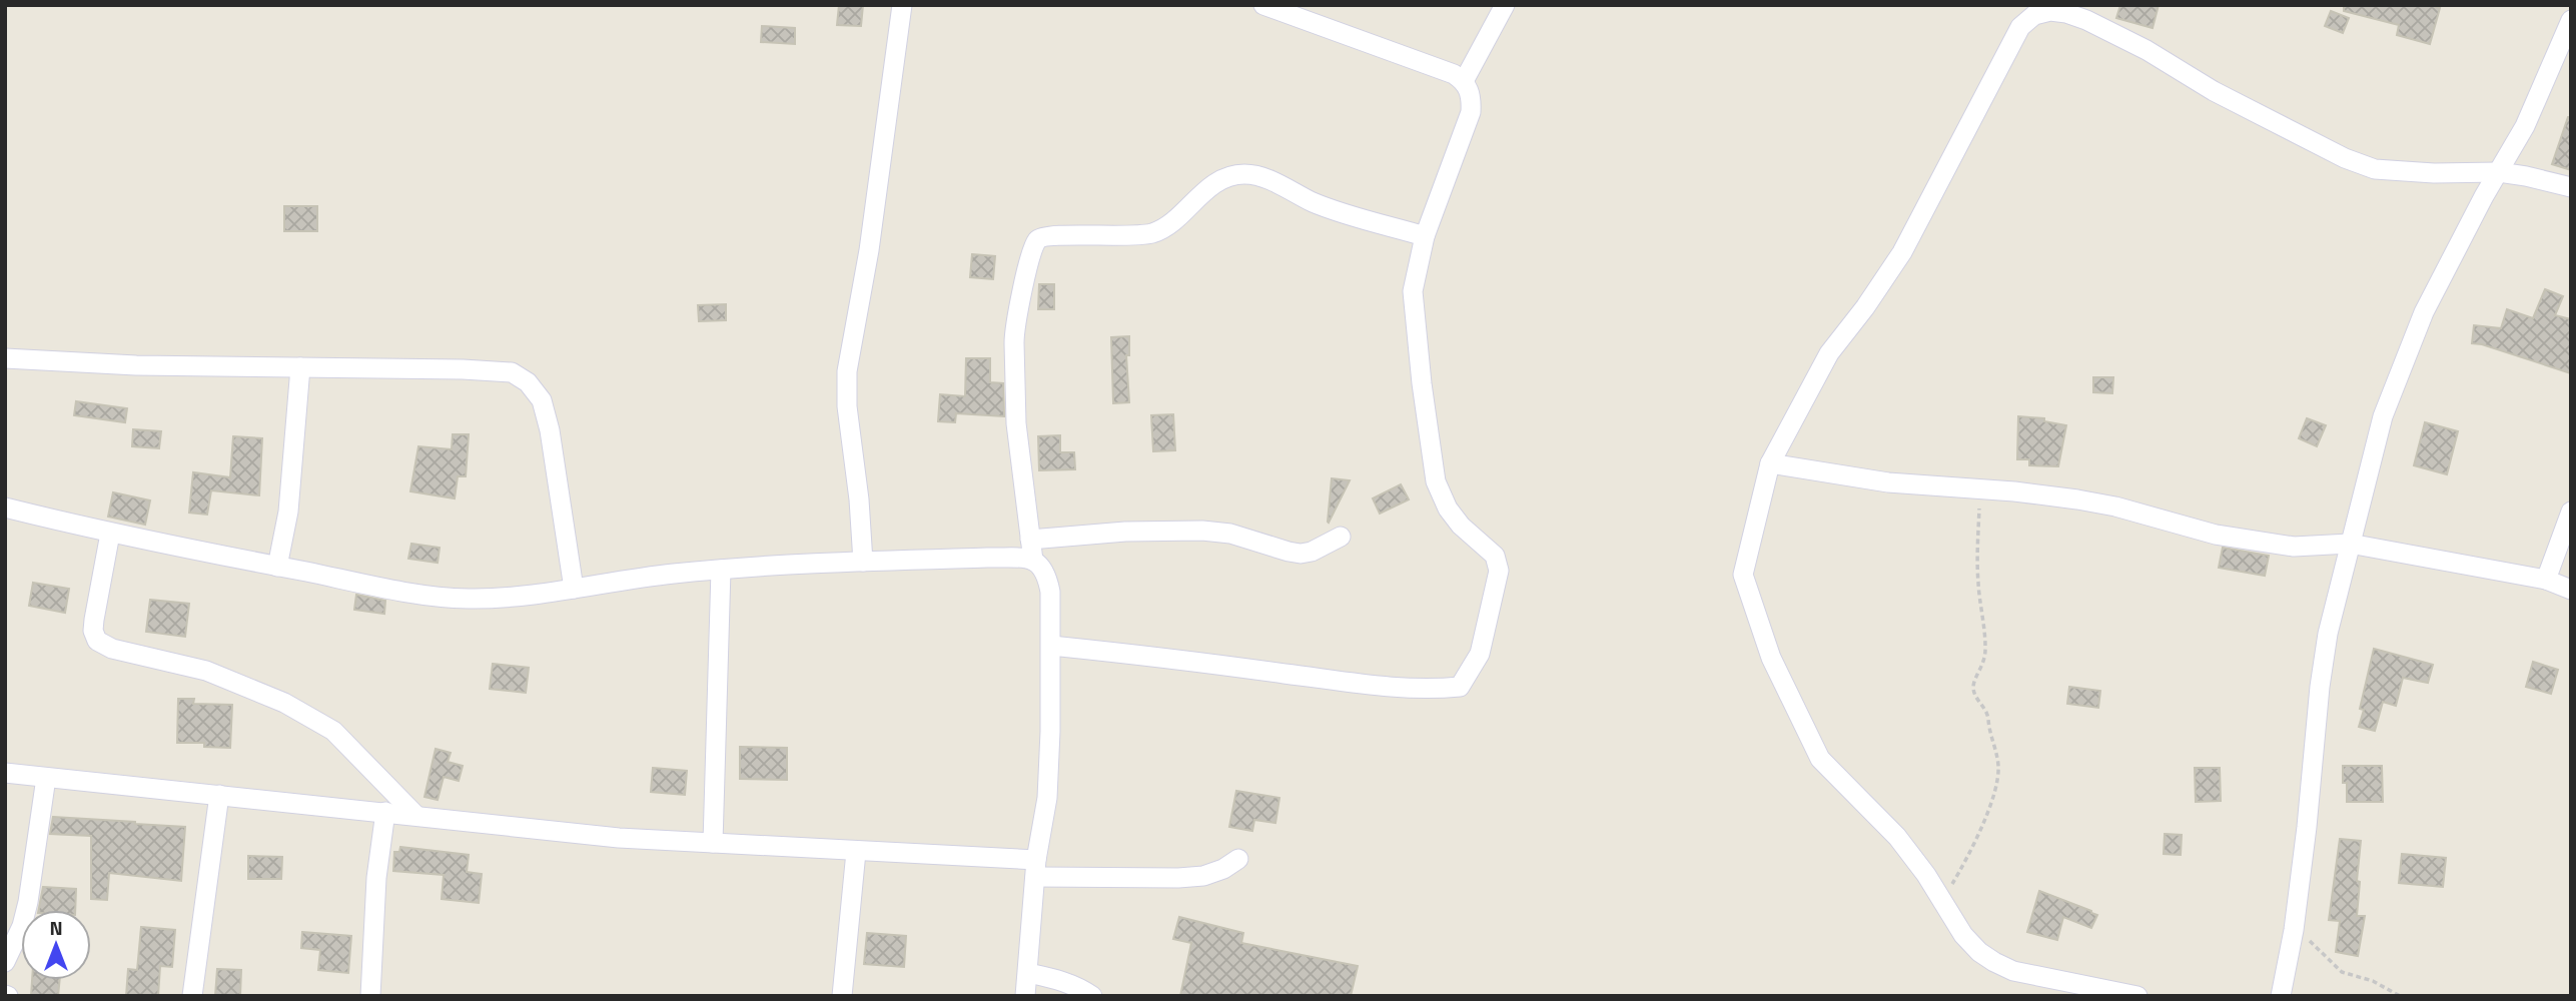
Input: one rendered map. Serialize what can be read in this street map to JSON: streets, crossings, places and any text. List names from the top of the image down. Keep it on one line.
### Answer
{"north":"top"}
